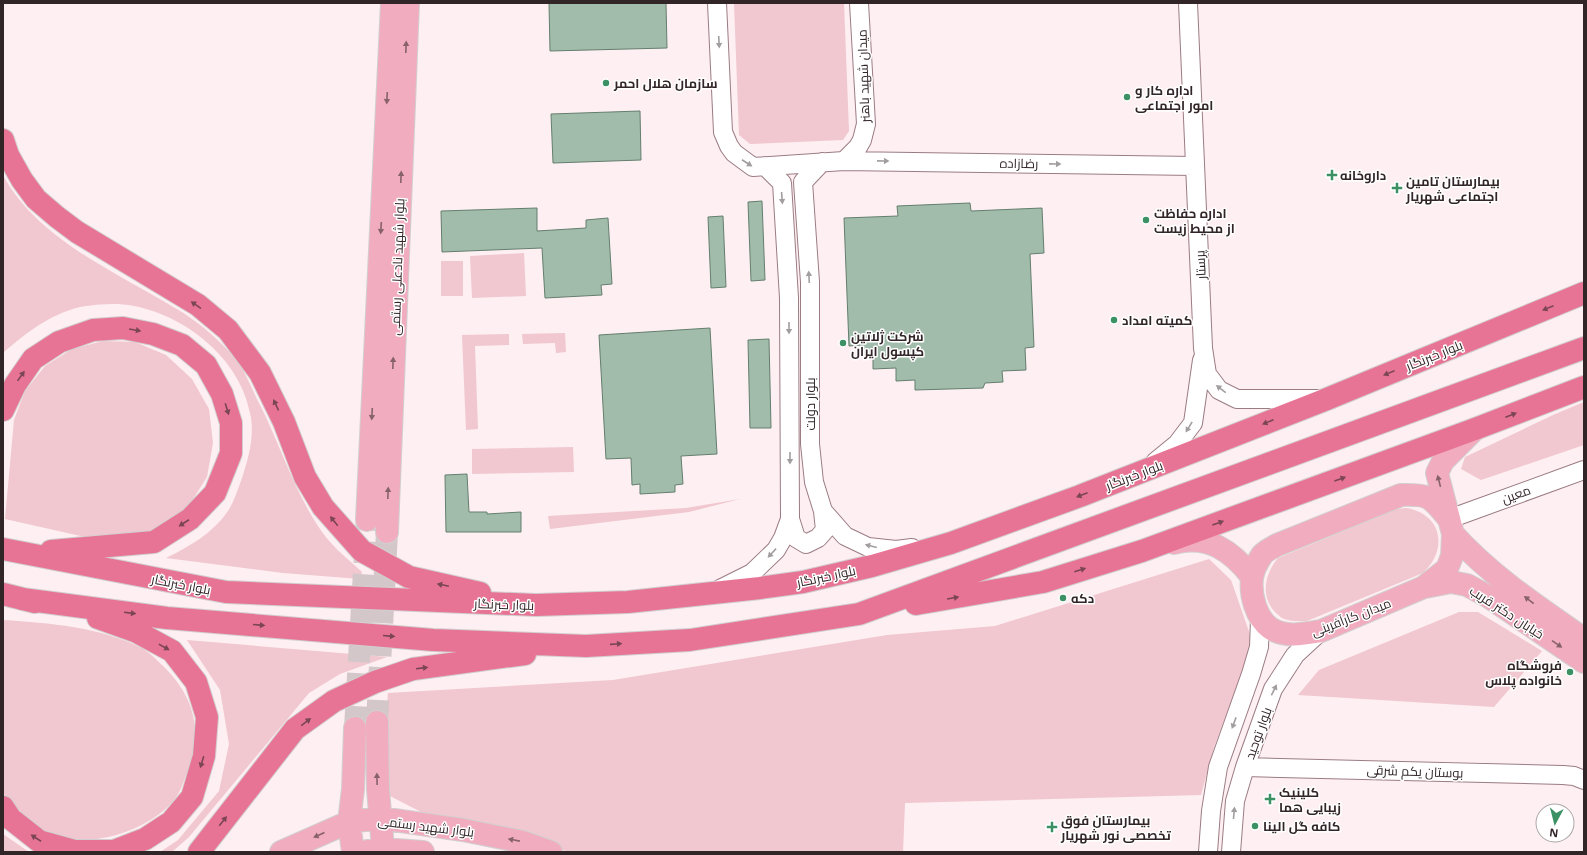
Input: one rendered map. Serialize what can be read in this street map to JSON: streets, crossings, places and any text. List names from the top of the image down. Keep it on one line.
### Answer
{"streets":{"highway":["بلوار خبرنگار"],"main road":["بلوار شهید نادعلی رستمی","خیابان دکتر قریب","میدان کارآفرینی","بلوار شهید رستمی"],"street":["میدان شهید باهنر","رضازاده","پرستار","بلوار دولت","معین","بلوار توحید","بوستان یکم شرقی"]},"crossings":[["میدان شهید باهنر","رضازاده"],["رضازاده","پرستار"],["پرستار","بلوار خبرنگار"],["بلوار خبرنگار","بلوار دولت"],["معین","خیابان دکتر قریب"],["معین","میدان کارآفرینی"],["خیابان دکتر قریب","میدان کارآفرینی"],["میدان کارآفرینی","بلوار توحید"],["بلوار توحید","بوستان یکم شرقی"]],"one_way":["رضازاده","بلوار شهید رستمی"],"places":{"other":["سازمان هلال احمر","اداره کار و امور اجتماعی","اداره حفاظت از محیط زیست","کمیته امداد","شرکت ژلاتین کپسول ایران","دکه","فروشگاه خانواده پلاس","کافه گل الینا"],"health":["داروخانه","بیمارستان تامین اجتماعی شهریار","کلینیک زیبایی هما","بیمارستان فوق تخصصی نور شهریار"]},"north":"bottom"}
